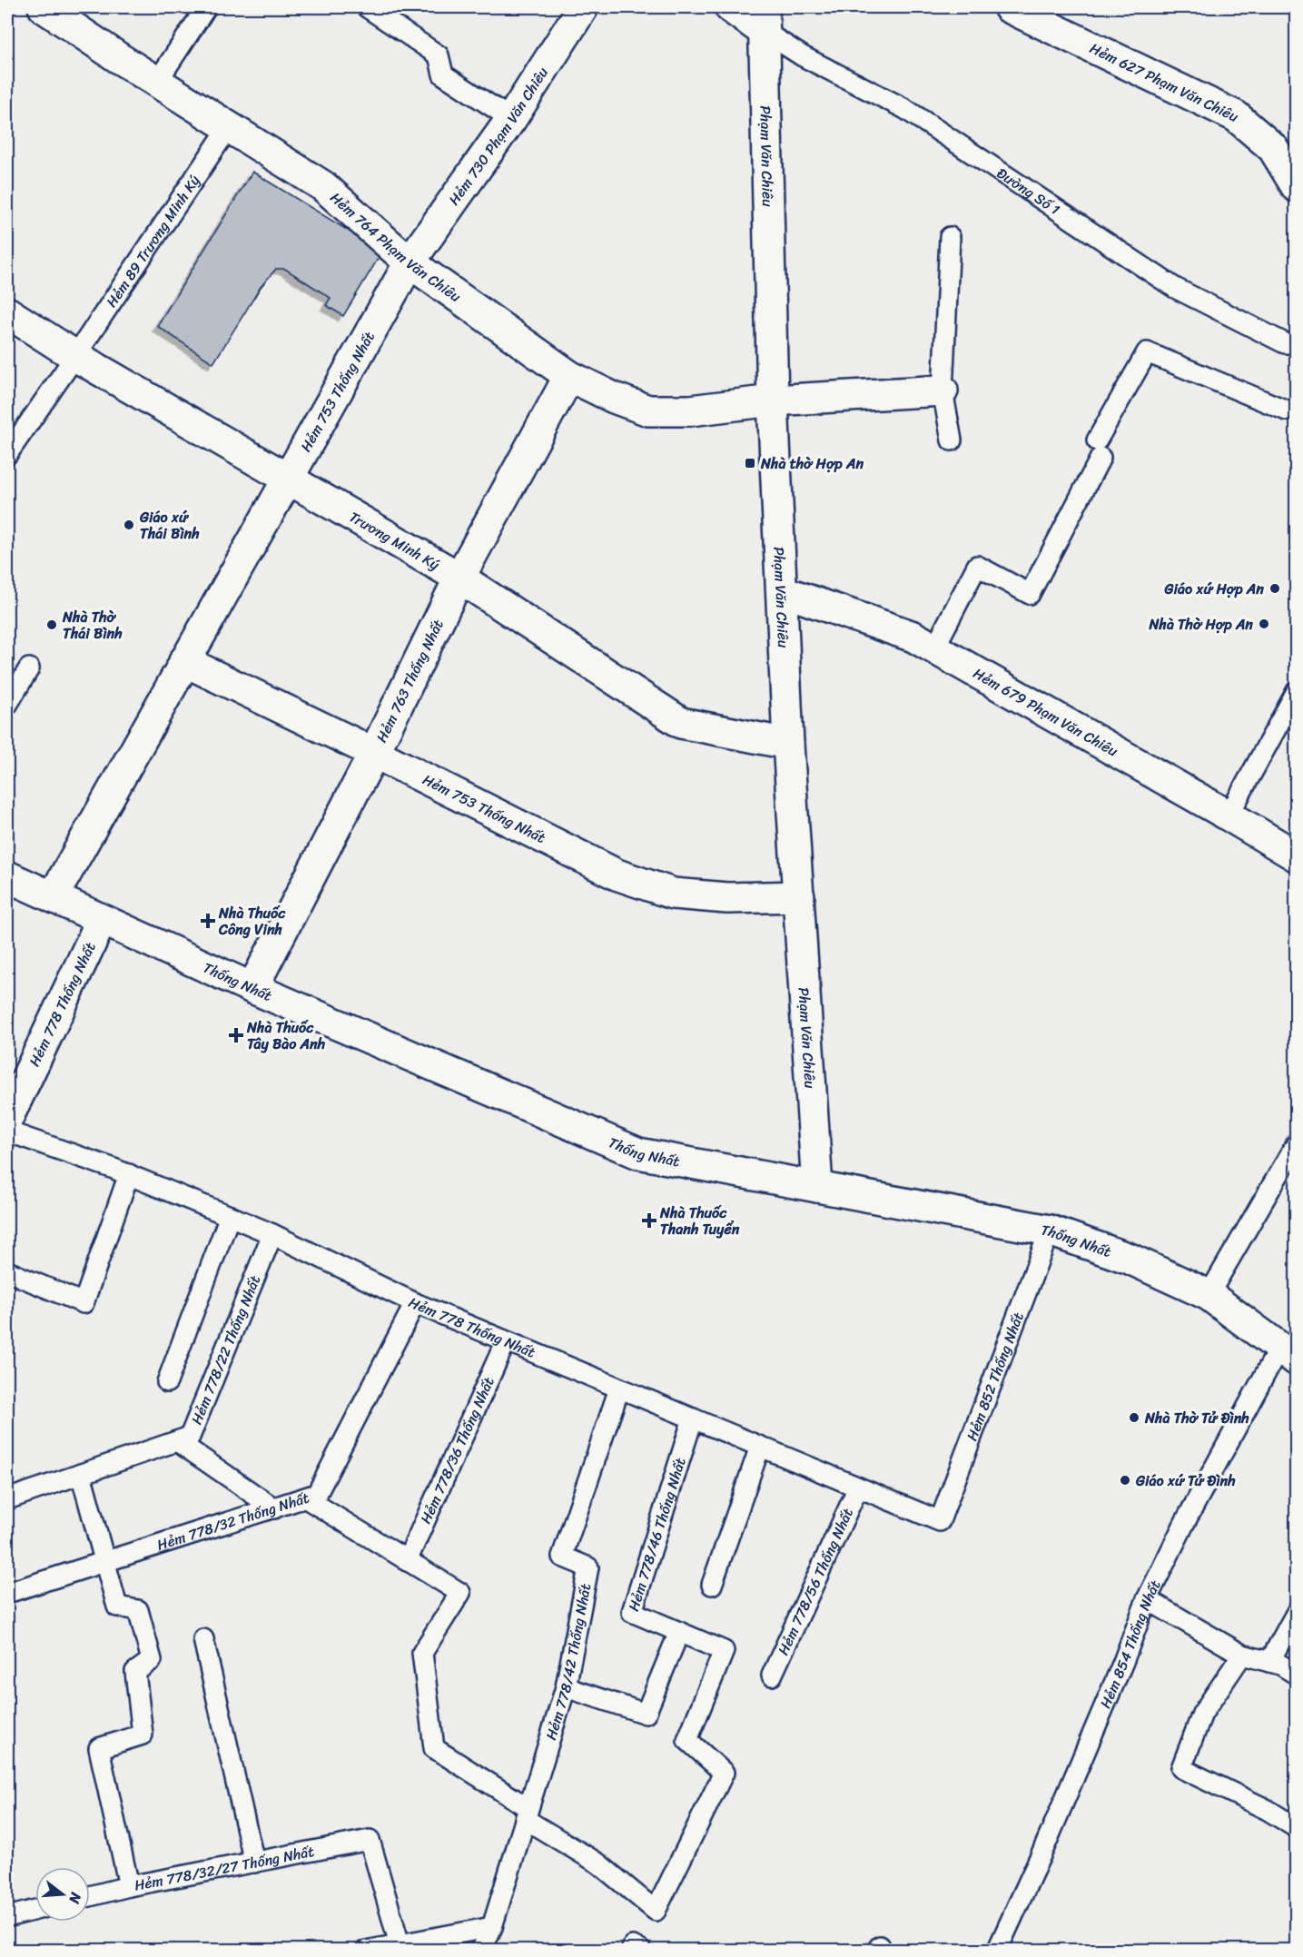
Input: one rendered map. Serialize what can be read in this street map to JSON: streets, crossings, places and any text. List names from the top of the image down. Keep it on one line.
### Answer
{"streets":{"street":["Hẻm 627 Phạm Văn Chiêu","Hẻm 730 Phạm Văn Chiêu","Phạm Văn Chiêu","Hẻm 764 Phạm Văn Chiêu","Hẻm 753 Thống Nhất","Trương Minh Ký","Hẻm 763 Thống Nhất","Hẻm 679 Phạm Văn Chiêu","Thống Nhất","Hẻm 778 Thống Nhất"],"lane":["Đường Số 1","Hẻm 89 Trương Minh Ký","Hẻm 778/22 Thống Nhất","Hẻm 852 Thống Nhất","Hẻm 778/36 Thống Nhất","Hẻm 778/32 Thống Nhất","Hẻm 778/46 Thống Nhất","Hẻm 778/56 Thống Nhất","Hẻm 854 Thống Nhất","Hẻm 778/42 Thống Nhất","Hẻm 778/32/27 Thống Nhất"]},"crossings":[["Hẻm 730 Phạm Văn Chiêu","Hẻm 764 Phạm Văn Chiêu"],["Hẻm 730 Phạm Văn Chiêu","Hẻm 753 Thống Nhất"],["Phạm Văn Chiêu","Đường Số 1"],["Phạm Văn Chiêu","Hẻm 764 Phạm Văn Chiêu"],["Phạm Văn Chiêu","Hẻm 753 Thống Nhất"],["Phạm Văn Chiêu","Trương Minh Ký"],["Phạm Văn Chiêu","Hẻm 679 Phạm Văn Chiêu"],["Phạm Văn Chiêu","Thống Nhất"],["Hẻm 89 Trương Minh Ký","Hẻm 764 Phạm Văn Chiêu"],["Hẻm 89 Trương Minh Ký","Trương Minh Ký"],["Hẻm 764 Phạm Văn Chiêu","Hẻm 753 Thống Nhất"],["Hẻm 764 Phạm Văn Chiêu","Hẻm 763 Thống Nhất"],["Hẻm 753 Thống Nhất","Trương Minh Ký"],["Hẻm 753 Thống Nhất","Hẻm 763 Thống Nhất"],["Hẻm 753 Thống Nhất","Thống Nhất"],["Trương Minh Ký","Hẻm 763 Thống Nhất"],["Hẻm 763 Thống Nhất","Thống Nhất"],["Thống Nhất","Hẻm 778 Thống Nhất"],["Thống Nhất","Hẻm 852 Thống Nhất"],["Thống Nhất","Hẻm 854 Thống Nhất"],["Hẻm 778 Thống Nhất","Hẻm 778/22 Thống Nhất"],["Hẻm 778 Thống Nhất","Hẻm 852 Thống Nhất"],["Hẻm 778 Thống Nhất","Hẻm 778/36 Thống Nhất"],["Hẻm 778 Thống Nhất","Hẻm 778/32 Thống Nhất"],["Hẻm 778 Thống Nhất","Hẻm 778/46 Thống Nhất"],["Hẻm 778 Thống Nhất","Hẻm 778/56 Thống Nhất"],["Hẻm 778 Thống Nhất","Hẻm 778/42 Thống Nhất"],["Hẻm 778/32 Thống Nhất","Hẻm 778/32/27 Thống Nhất"],["Hẻm 778/46 Thống Nhất","Hẻm 778/42 Thống Nhất"]],"places":{"transit":["Nhà thờ Hợp An"],"other":["Giáo xứ Thái Bình","Giáo xứ Hợp An","Nhà Thờ Hợp An","Nhà Thờ Thái Bình","Nhà Thờ Tử Đình","Giáo xứ Tử Đình"],"health":["Nhà Thuốc Công Vinh","Nhà Thuốc Tây Bào Anh","Nhà Thuốc Thanh Tuyển"]},"north":"right"}
